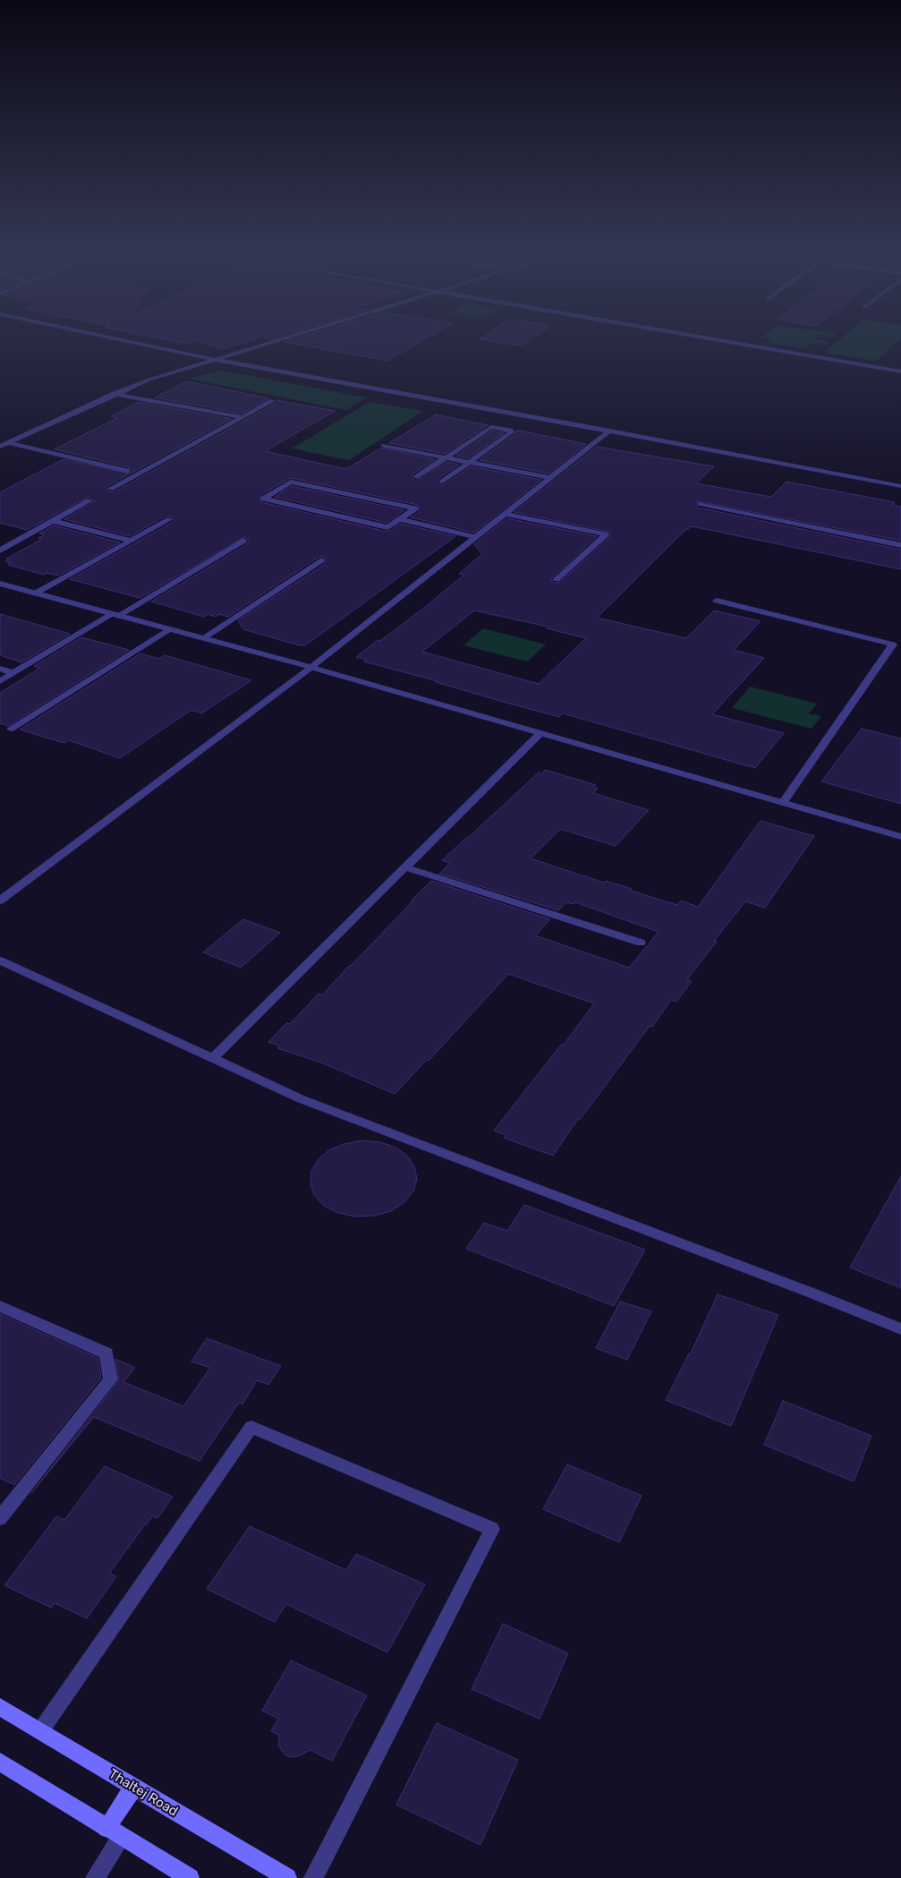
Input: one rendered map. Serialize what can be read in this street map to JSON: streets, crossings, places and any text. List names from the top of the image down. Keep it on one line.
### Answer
{"streets":{"main road":["Thaltej Road"]}}
